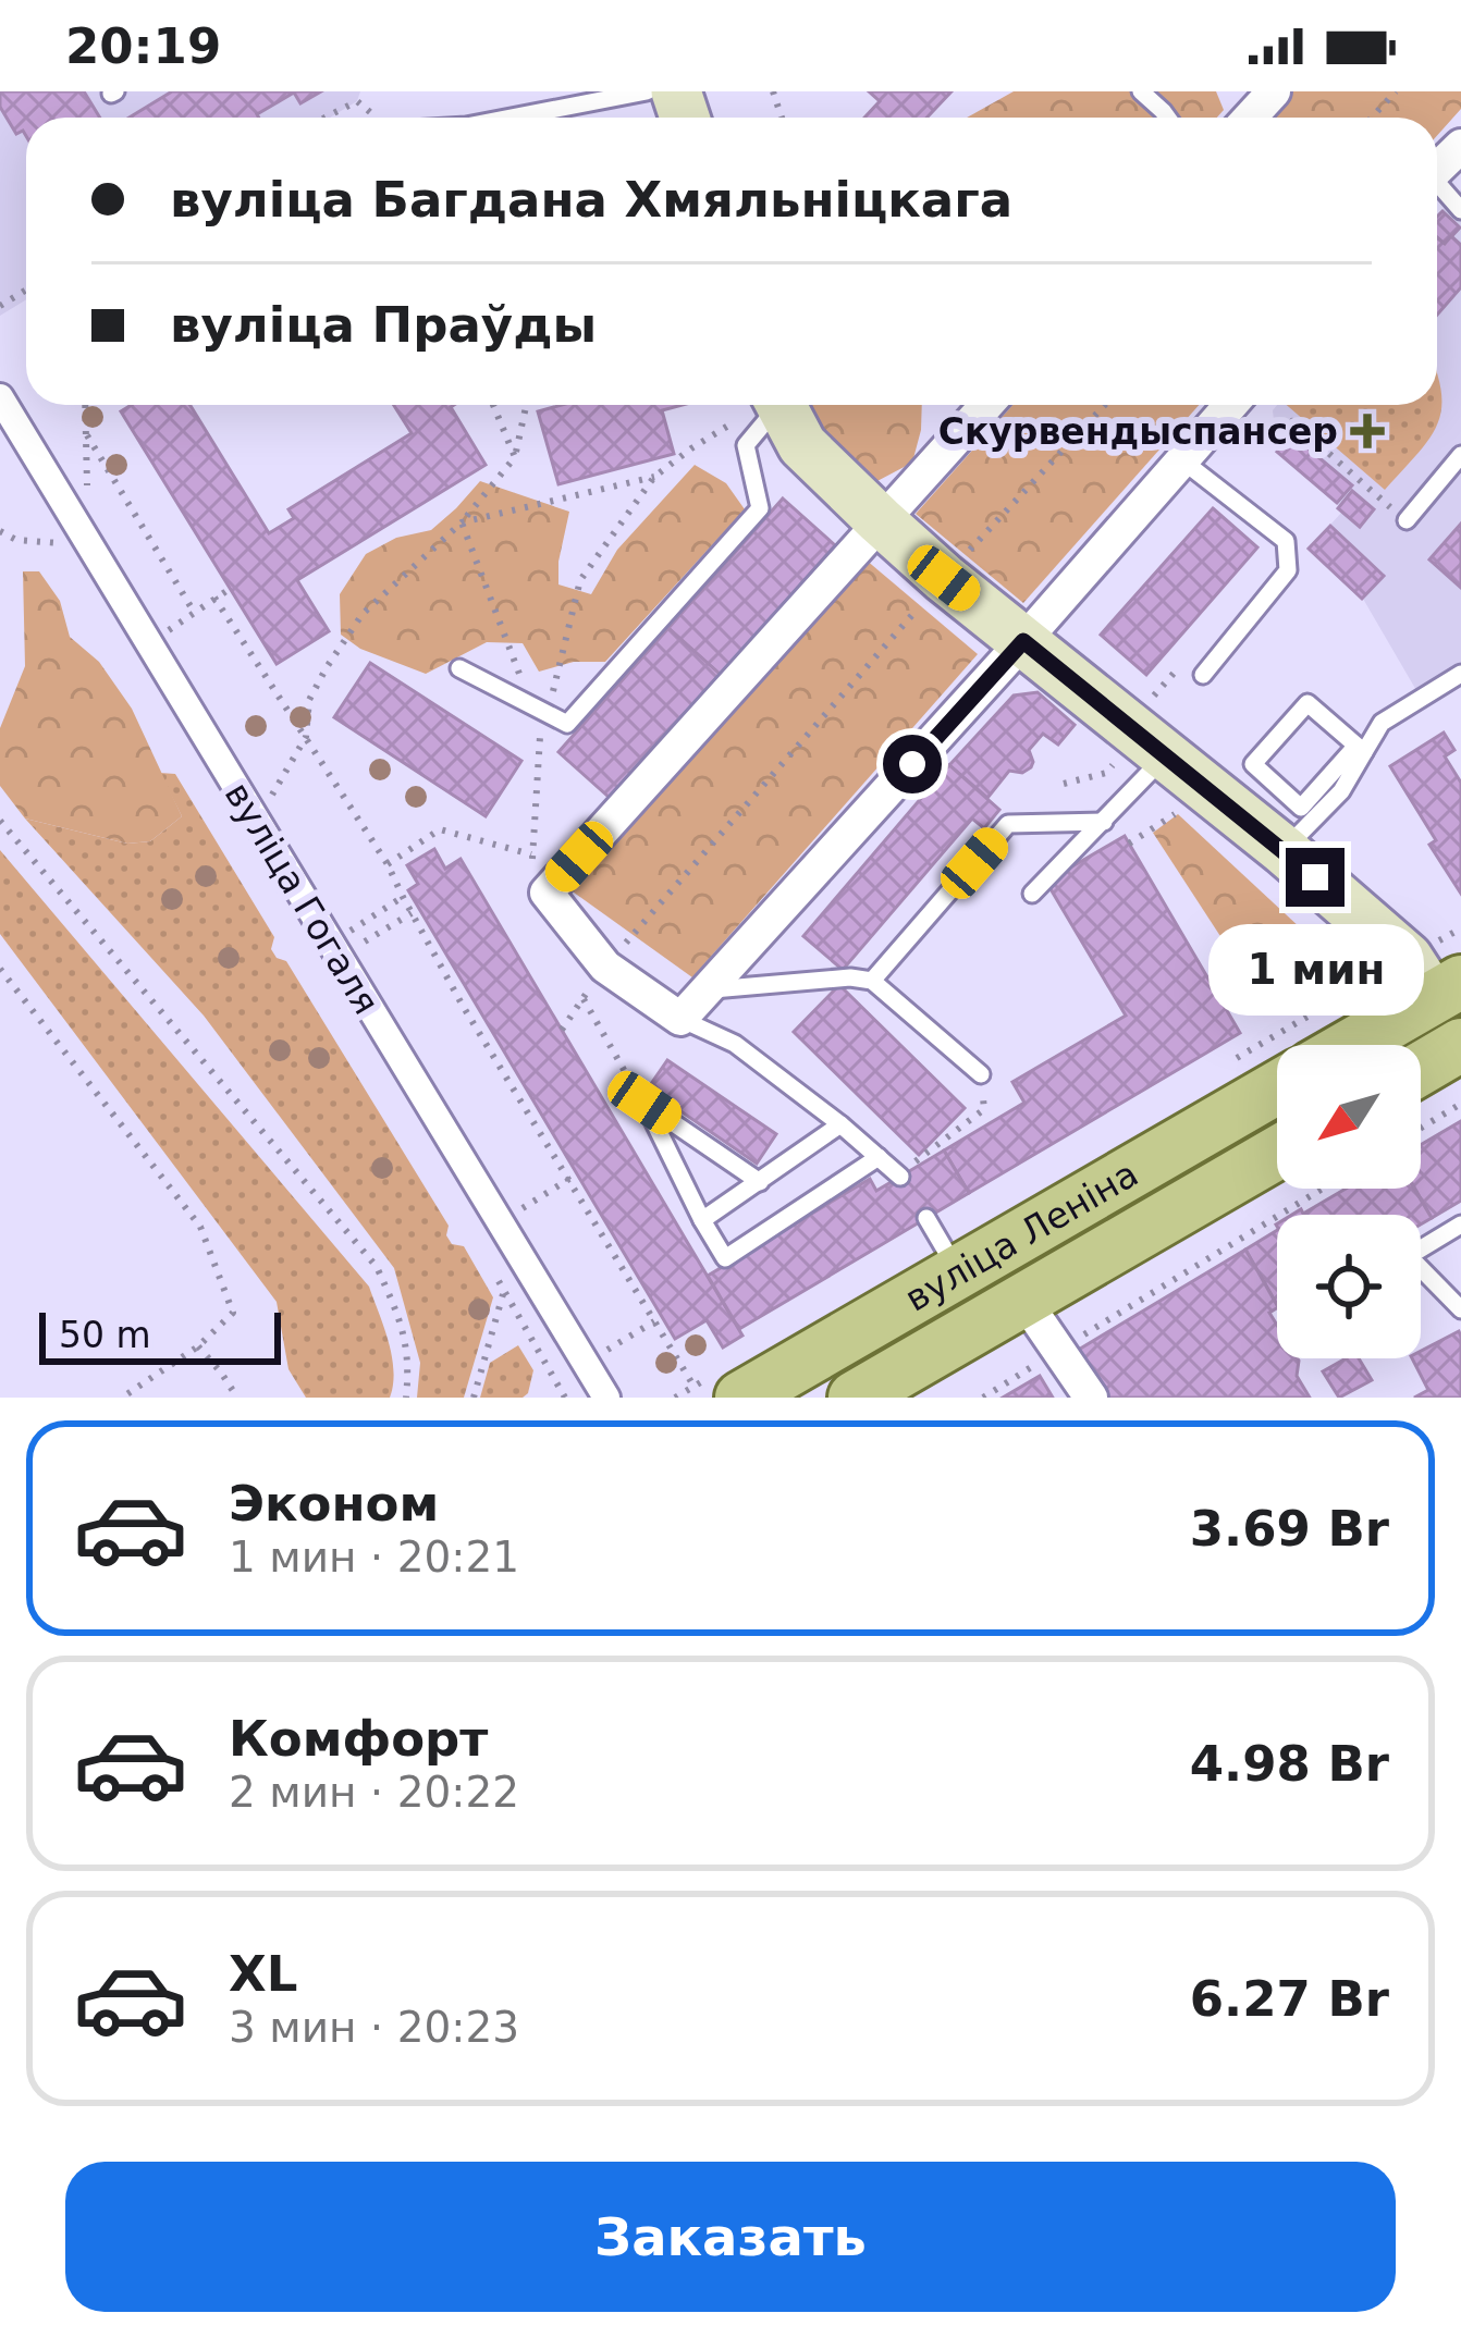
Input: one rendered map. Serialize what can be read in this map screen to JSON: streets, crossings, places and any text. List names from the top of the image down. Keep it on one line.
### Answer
{"streets":{"main road":["вуліца Леніна"],"street":["вуліца Гогаля"]},"places":{"health":["Скурвендыспансер"]},"scale_bar":"50 m","north":"bottom left","page":{"status":"20:19","banner":["вуліца Багдана Хмяльніцкага","вуліца Праўды"],"bubble":"1 мин","scale":"50 m","list":[{"name":"Эконом","note":"1 мин · 20:21","value":"3.69 Br"},{"name":"Комфорт","note":"2 мин · 20:22","value":"4.98 Br"},{"name":"XL","note":"3 мин · 20:23","value":"6.27 Br"}],"buttons":"Заказать"}}
